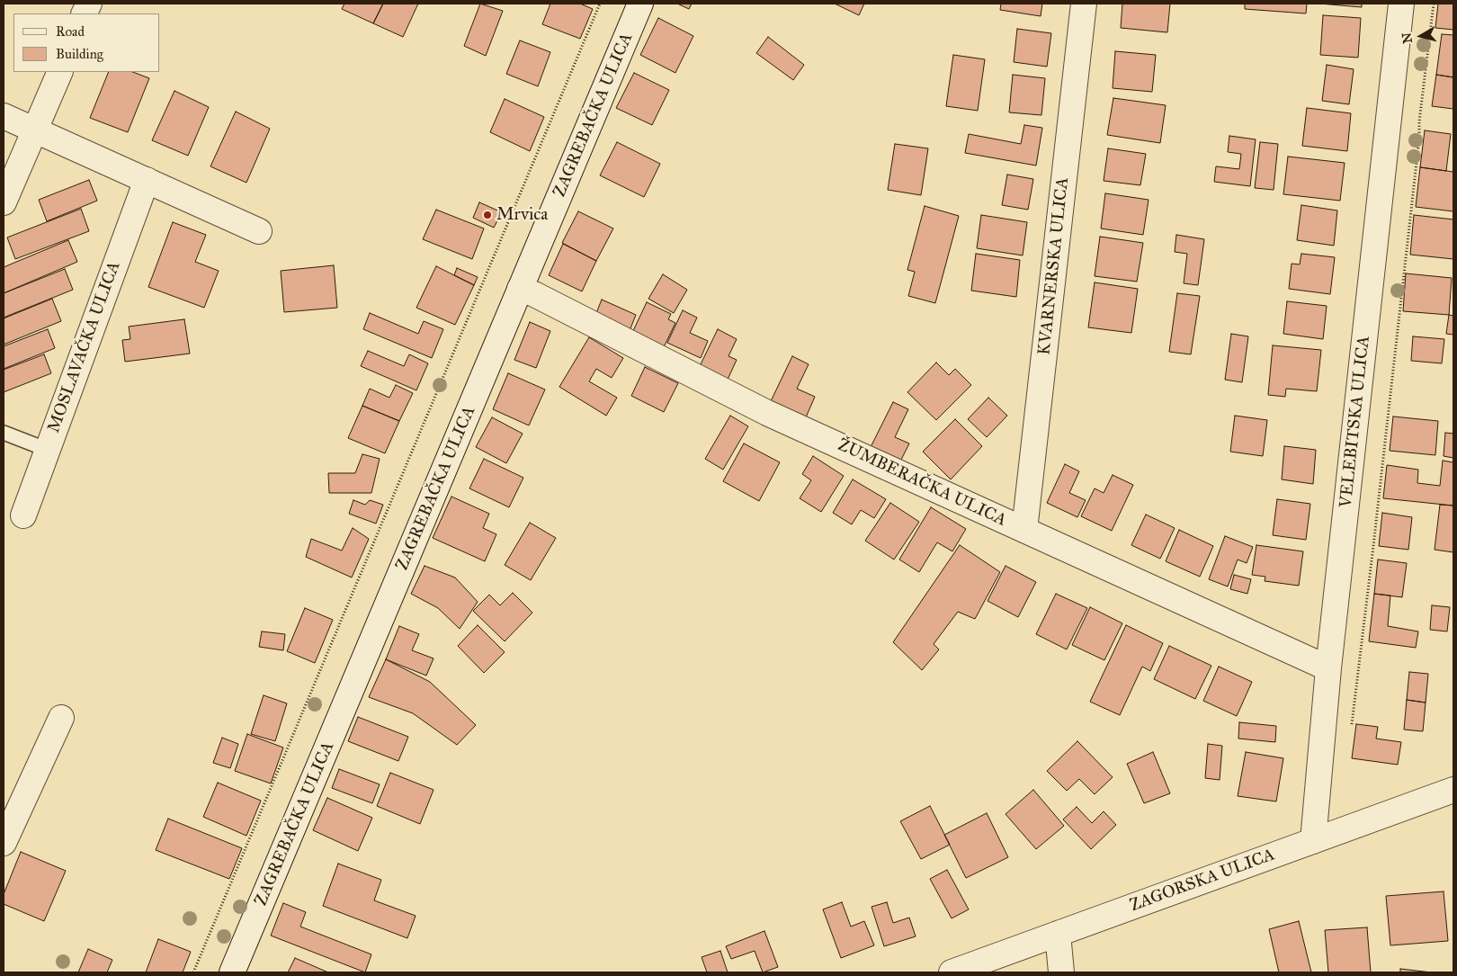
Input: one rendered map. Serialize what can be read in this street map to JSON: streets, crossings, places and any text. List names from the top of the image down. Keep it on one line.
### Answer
{"streets":{"street":["ZAGREBAČKA ULICA","KVARNERSKA ULICA","MOSLAVAČKA ULICA","VELEBITSKA ULICA","ŽUMBERAČKA ULICA","ZAGORSKA ULICA"]},"crossings":[["ZAGREBAČKA ULICA","ŽUMBERAČKA ULICA"],["KVARNERSKA ULICA","ŽUMBERAČKA ULICA"],["VELEBITSKA ULICA","ŽUMBERAČKA ULICA"],["VELEBITSKA ULICA","ZAGORSKA ULICA"]],"places":["Mrvica"],"legend":["Road","Building"],"north":"left"}
